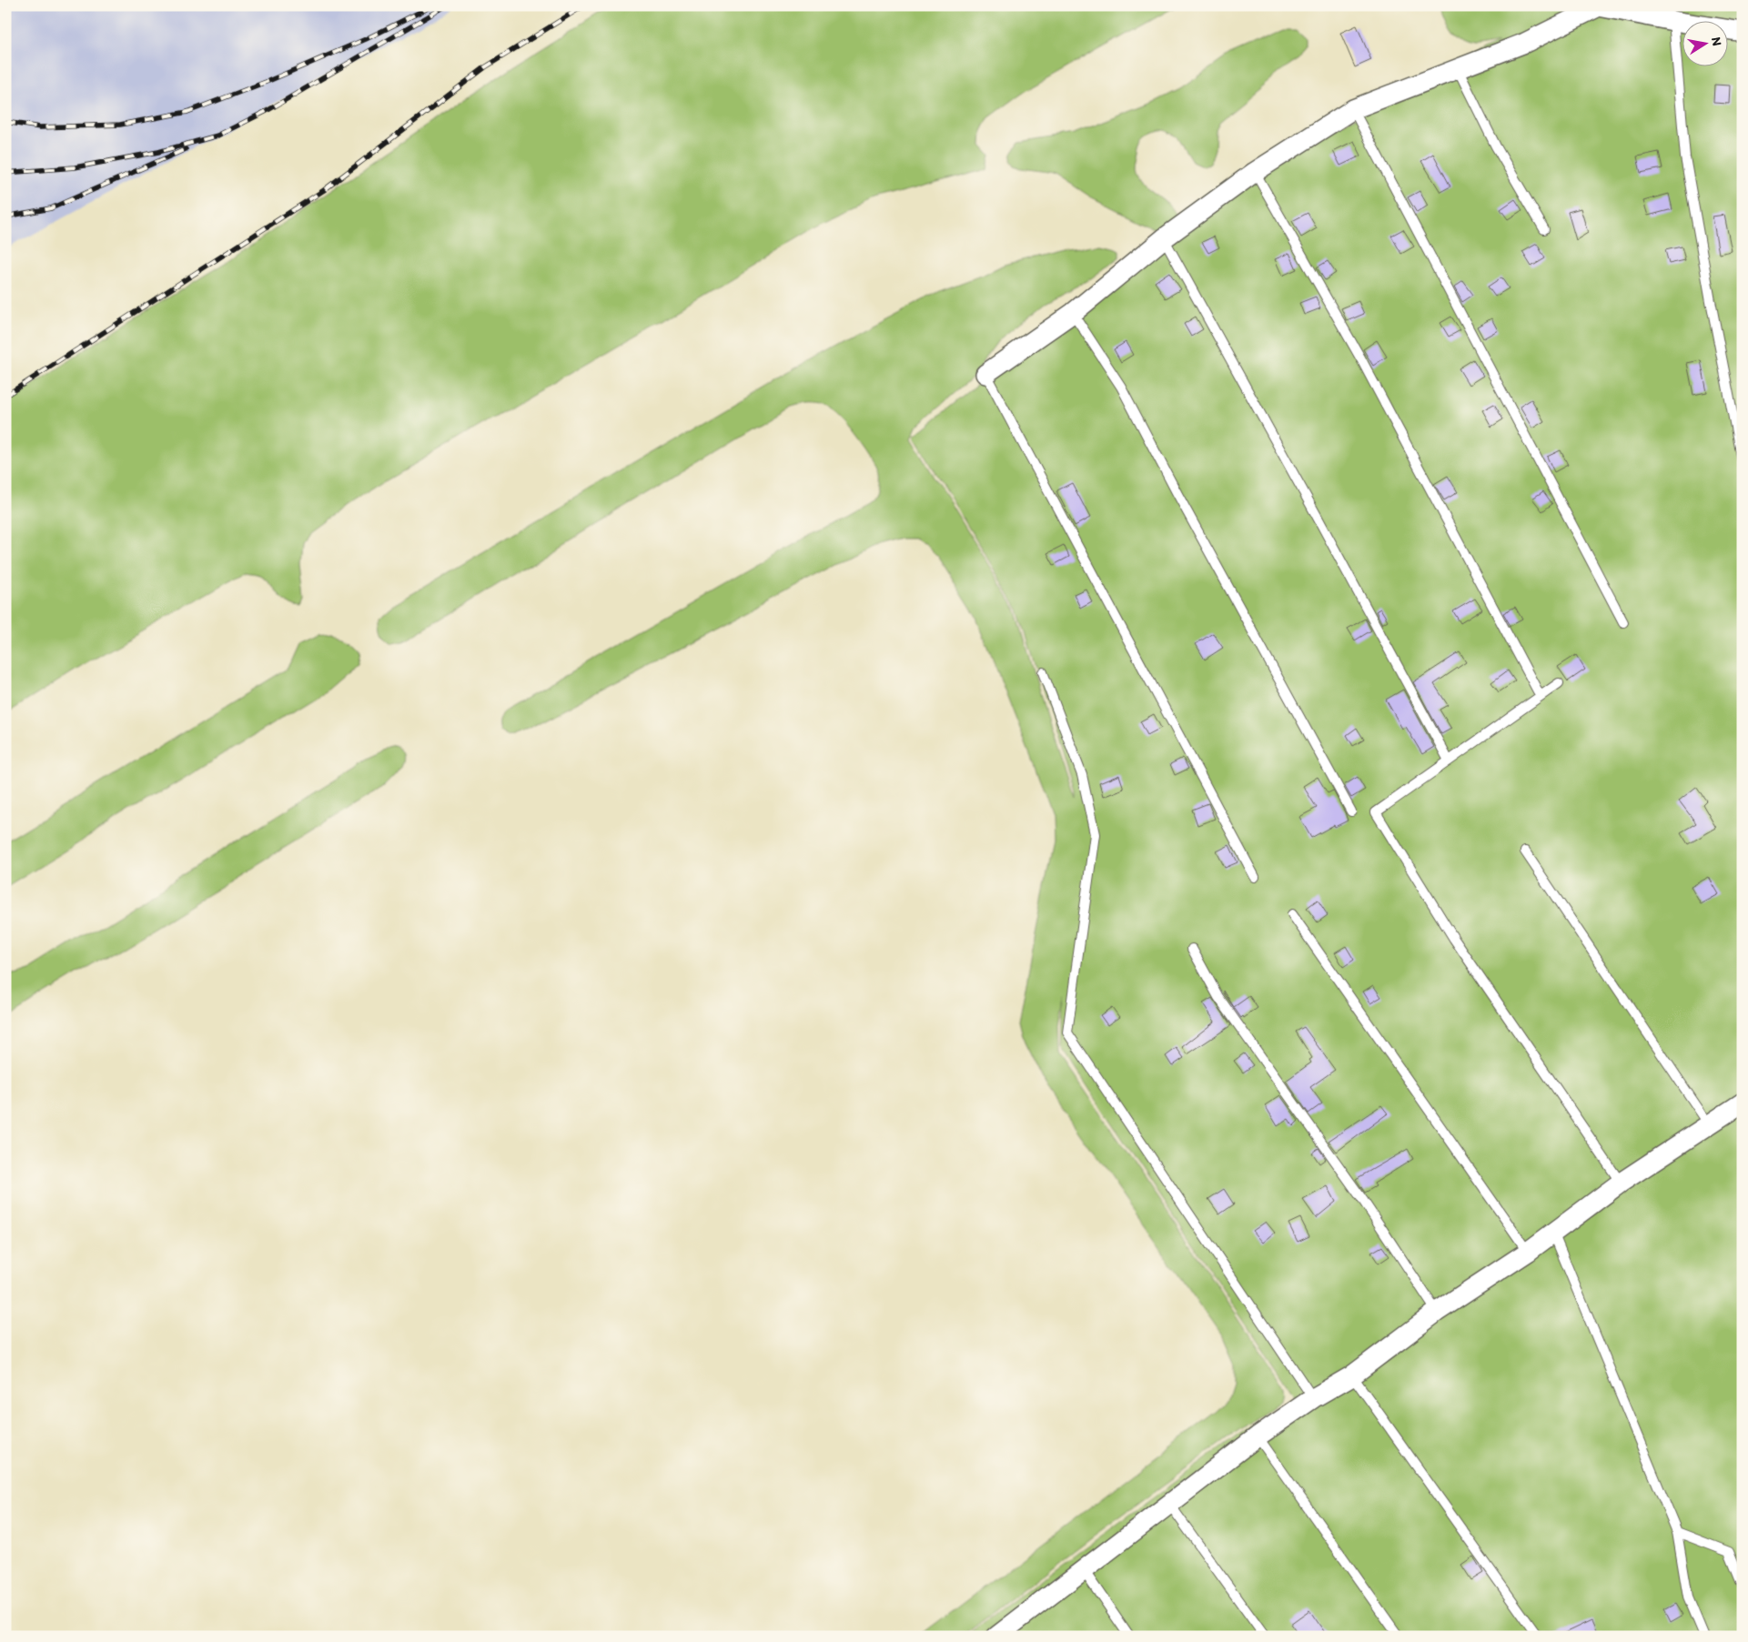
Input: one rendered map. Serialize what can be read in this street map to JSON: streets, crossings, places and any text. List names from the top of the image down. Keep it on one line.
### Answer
{"north":"right"}
